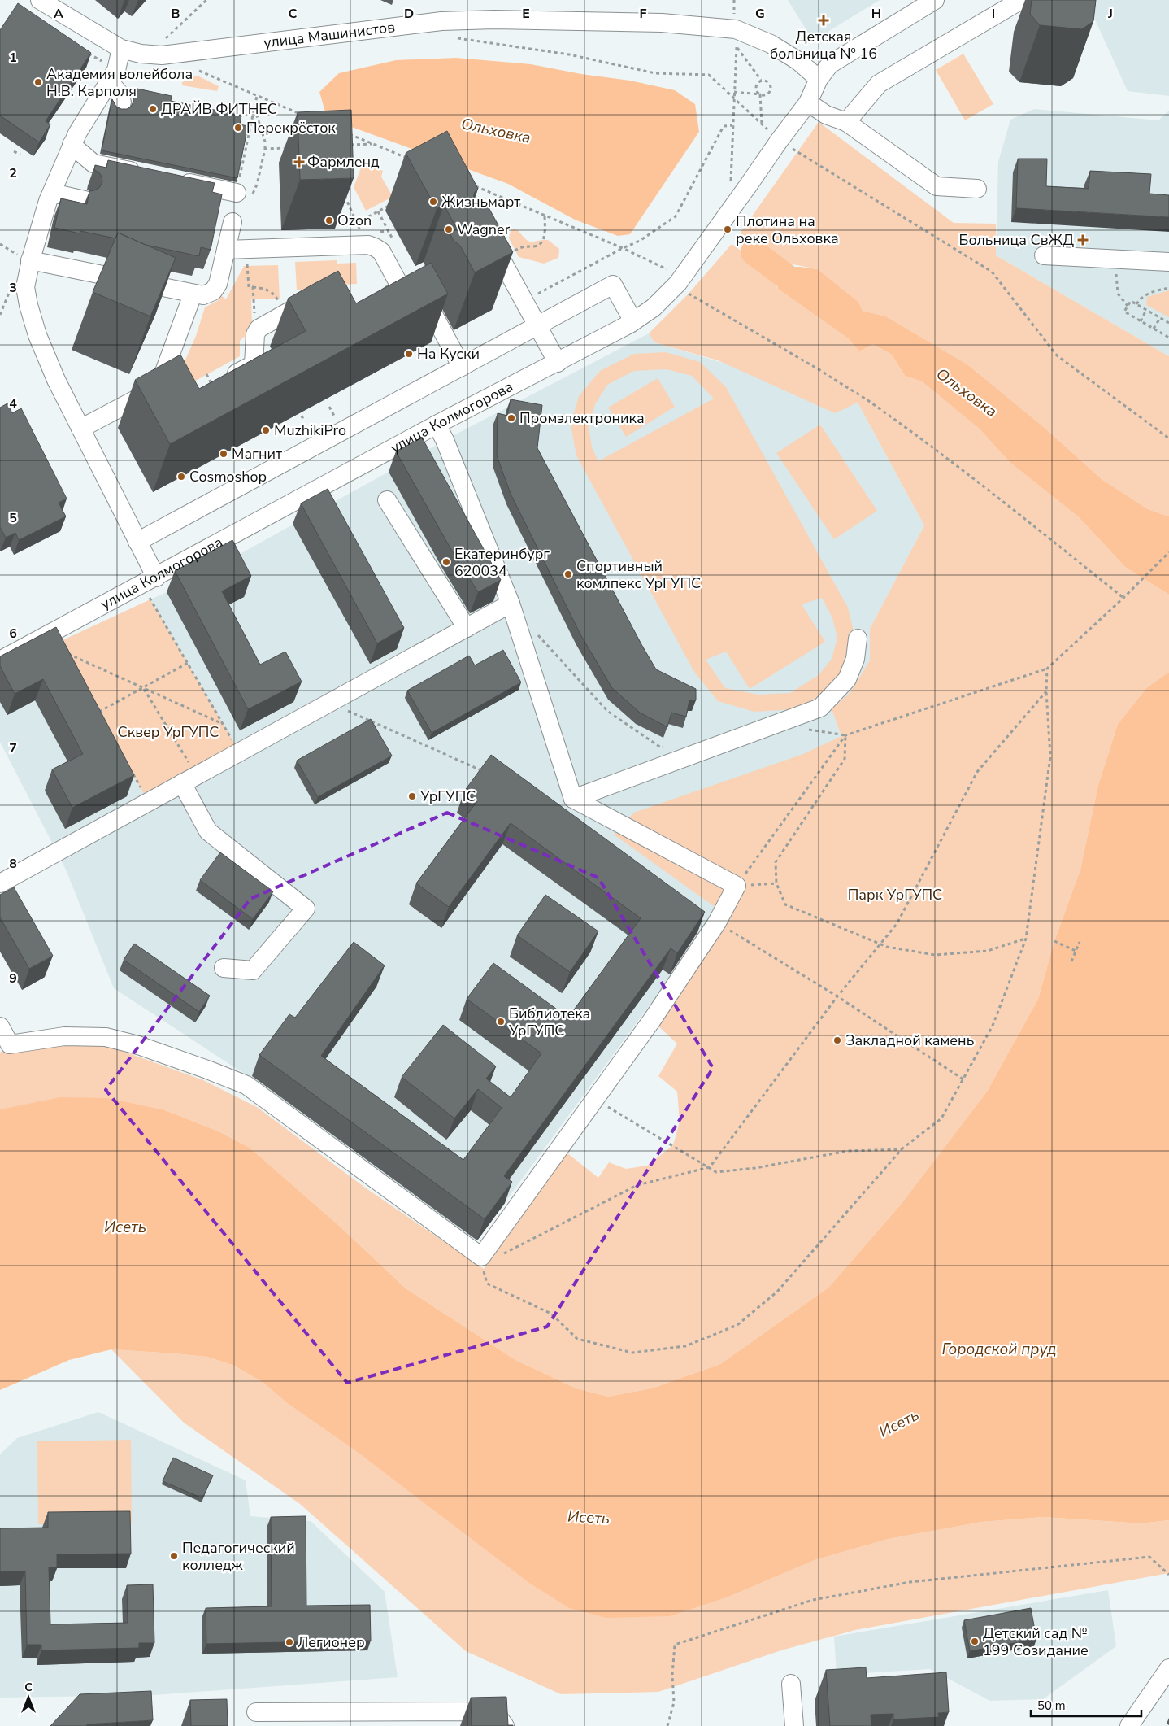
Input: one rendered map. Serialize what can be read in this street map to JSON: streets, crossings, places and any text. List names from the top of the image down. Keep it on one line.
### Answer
{"streets":{"street":["улица Машинистов","улица Колмогорова"]},"crossings":[["улица Машинистов","улица Колмогорова"]],"water":["Ольховка","Исеть","Городской пруд"],"parks":["Сквер УрГУПС","Парк УрГУПС"],"places":{"health":["Детская больница № 16","Фармленд","Больница СвЖД"],"other":["Академия волейбола Н.В. Карполя","ДРАЙВ ФИТНЕС","Перекрёсток","Жизньмарт","Ozon","Wagner","Плотина на реке Ольховка","На Куски","Промэлектроника","MuzhikiPro","Магнит","Cosmoshop","Екатеринбург 620034","Спортивный комлпекс УрГУПС","УрГУПС","Библиотека УрГУПС","Закладной камень","Педагогический колледж","Детский сад № 199 Созидание","Легионер"]},"scale_bar":"50 m","north":"top","grid":{"columns":["A","B","C","D","E","F","G","H","I","J"],"rows":["1","2","3","4","5","6","7","8","9"]}}
